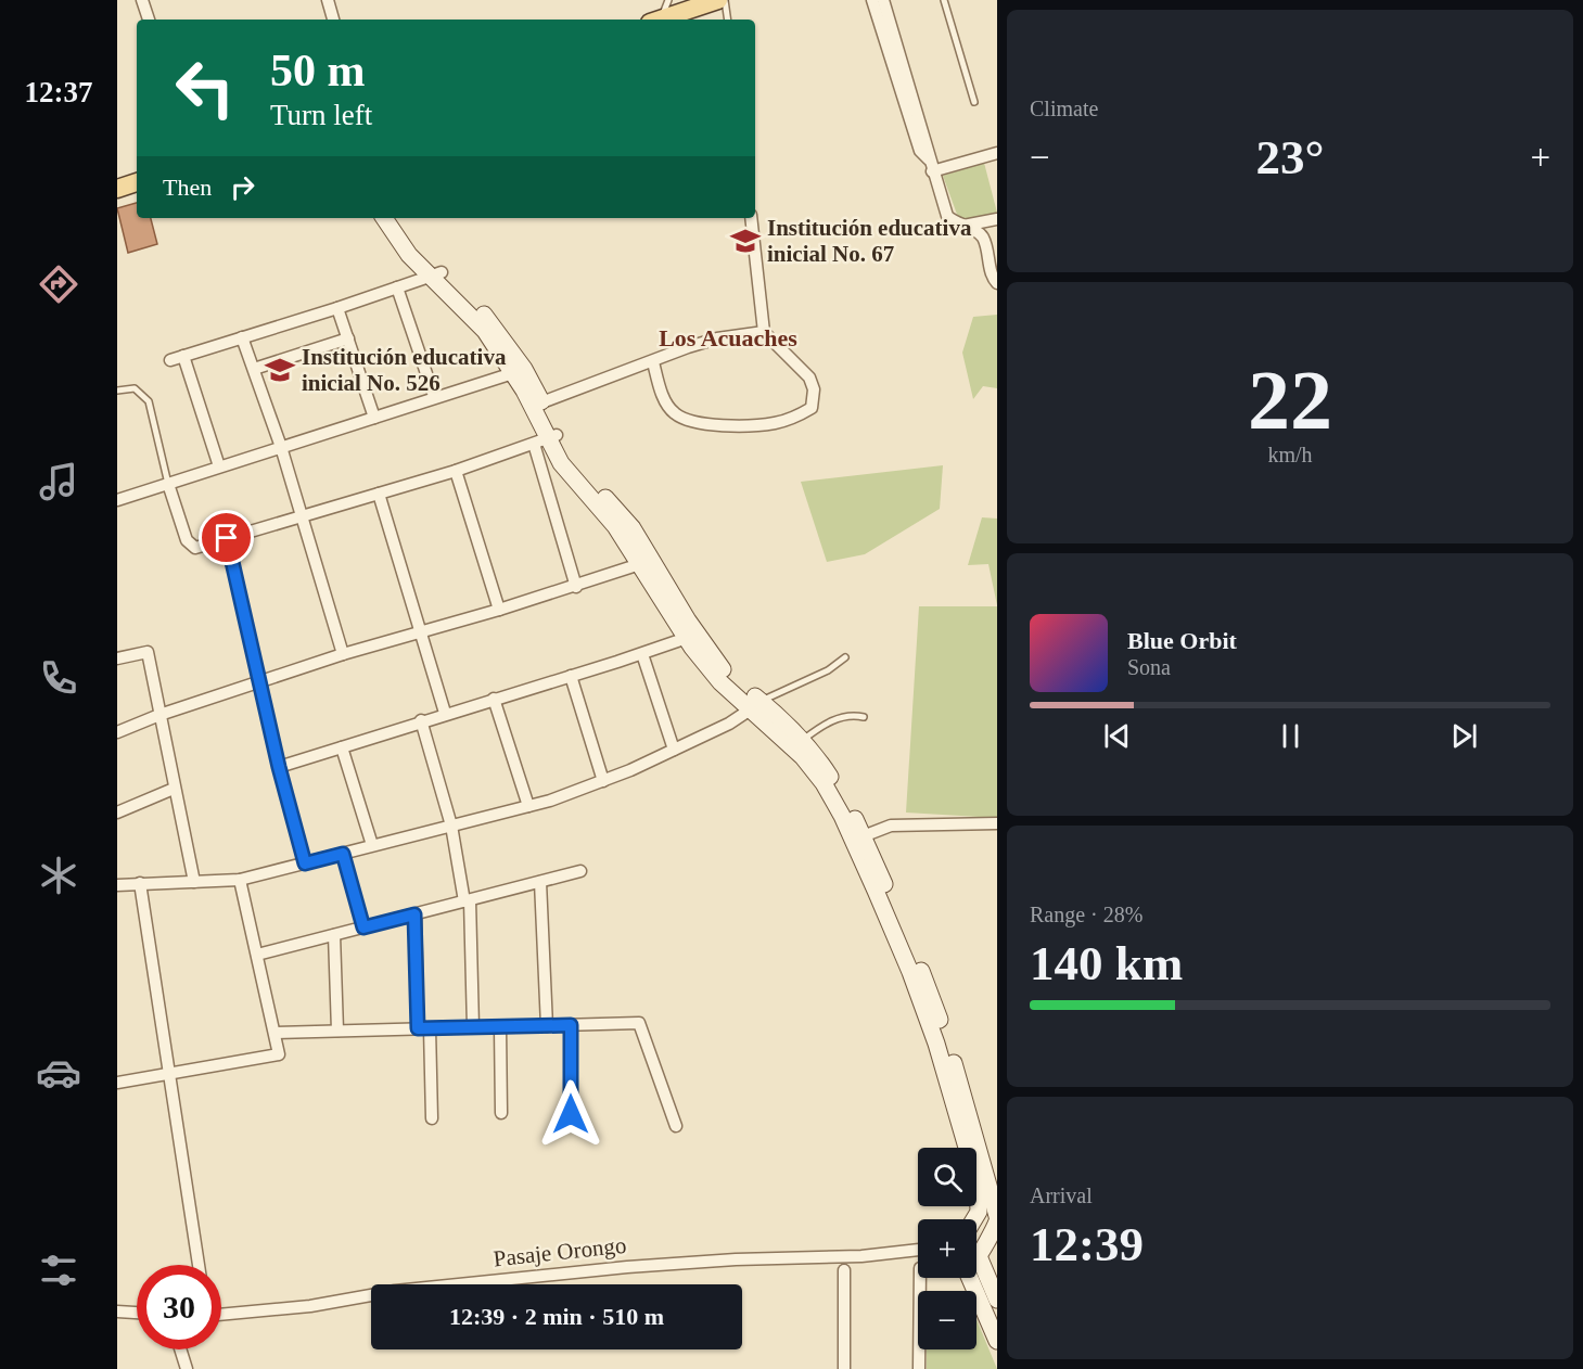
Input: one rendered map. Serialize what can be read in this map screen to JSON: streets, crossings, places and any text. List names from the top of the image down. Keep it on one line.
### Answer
{"streets":{"street":["Pasaje Orongo"]},"districts":["Los Acuaches"],"places":{"school or university":["Institución educativa inicial No. 67","Institución educativa inicial No. 526"]},"page":{"tabs":"12:37","tile":["Climate",["22","km/h"],["Range · 28%","140 km"],["Arrival","12:39"]],"turn":["50 m","Turn left"],"heat":["−","23°","+"],"then":"Then","song":["Blue Orbit","Sona"],"map_buttons":["+","−"],"limit":"30","trip":"12:39 · 2 min · 510 m"}}
